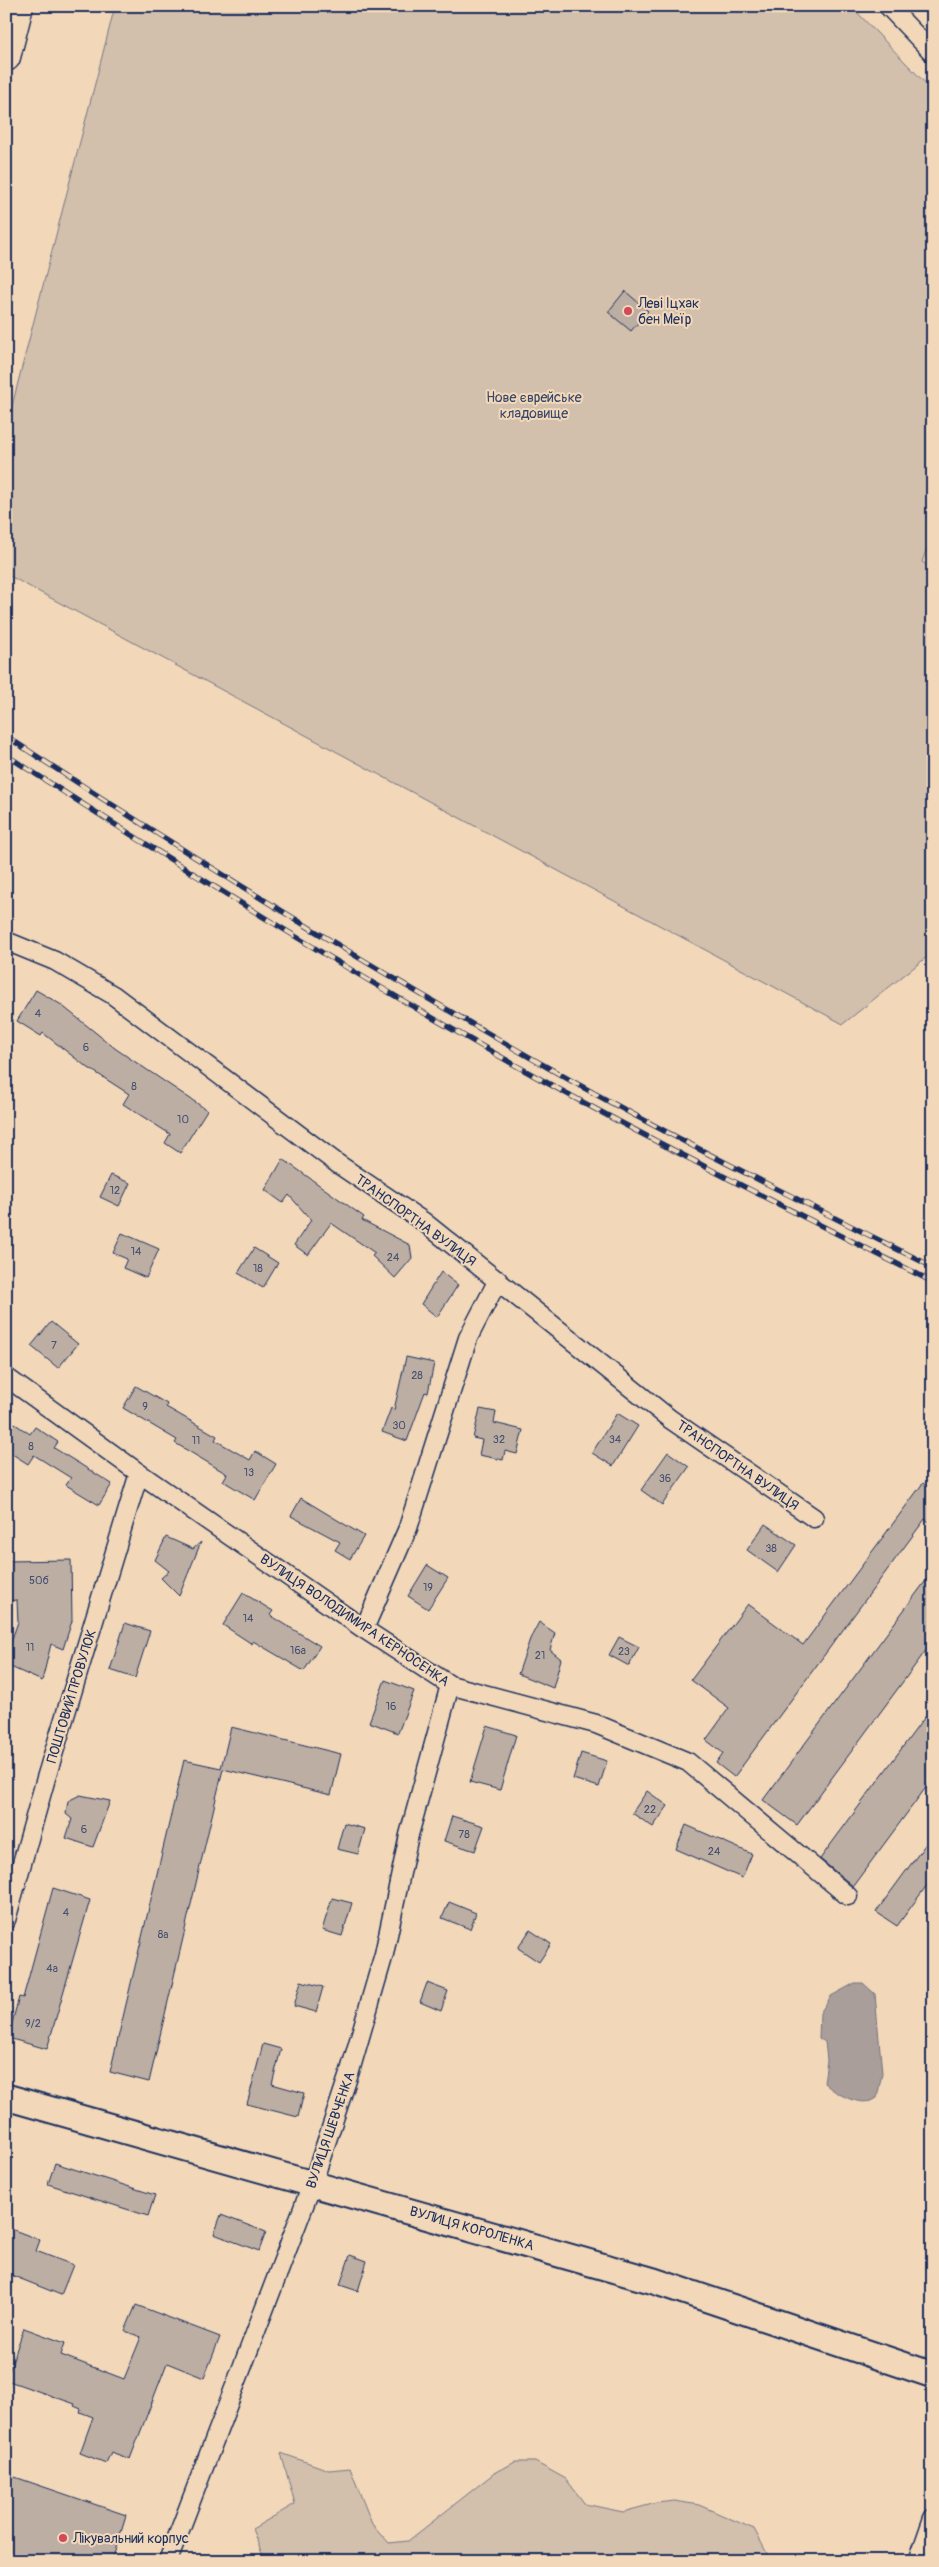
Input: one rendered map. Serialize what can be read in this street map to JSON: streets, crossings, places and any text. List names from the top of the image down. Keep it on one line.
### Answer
{"streets":{"main road":["ВУЛИЦЯ КОРОЛЕНКА"],"street":["ТРАНСПОРТНА ВУЛИЦЯ","ВУЛИЦЯ ВОЛОДИМИРА КЕРНОСЕНКА","ПОШТОВИЙ ПРОВУЛОК","ВУЛИЦЯ ШЕВЧЕНКА"]},"crossings":[["ВУЛИЦЯ ВОЛОДИМИРА КЕРНОСЕНКА","ПОШТОВИЙ ПРОВУЛОК"],["ВУЛИЦЯ ВОЛОДИМИРА КЕРНОСЕНКА","ВУЛИЦЯ ШЕВЧЕНКА"],["ВУЛИЦЯ ШЕВЧЕНКА","ВУЛИЦЯ КОРОЛЕНКА"]],"parks":["Нове єврейське кладовище"],"places":["Леві Іцхак бен Меїр","Лікувальний корпус"],"house_numbers":["4","6","8","10","12","14","24","18","7","28","9","30","32","34","11","8","13","36","38","50б","19","14","11","16а","23","21","16","22","6","78","24","4","8а","4а","9/2"]}
